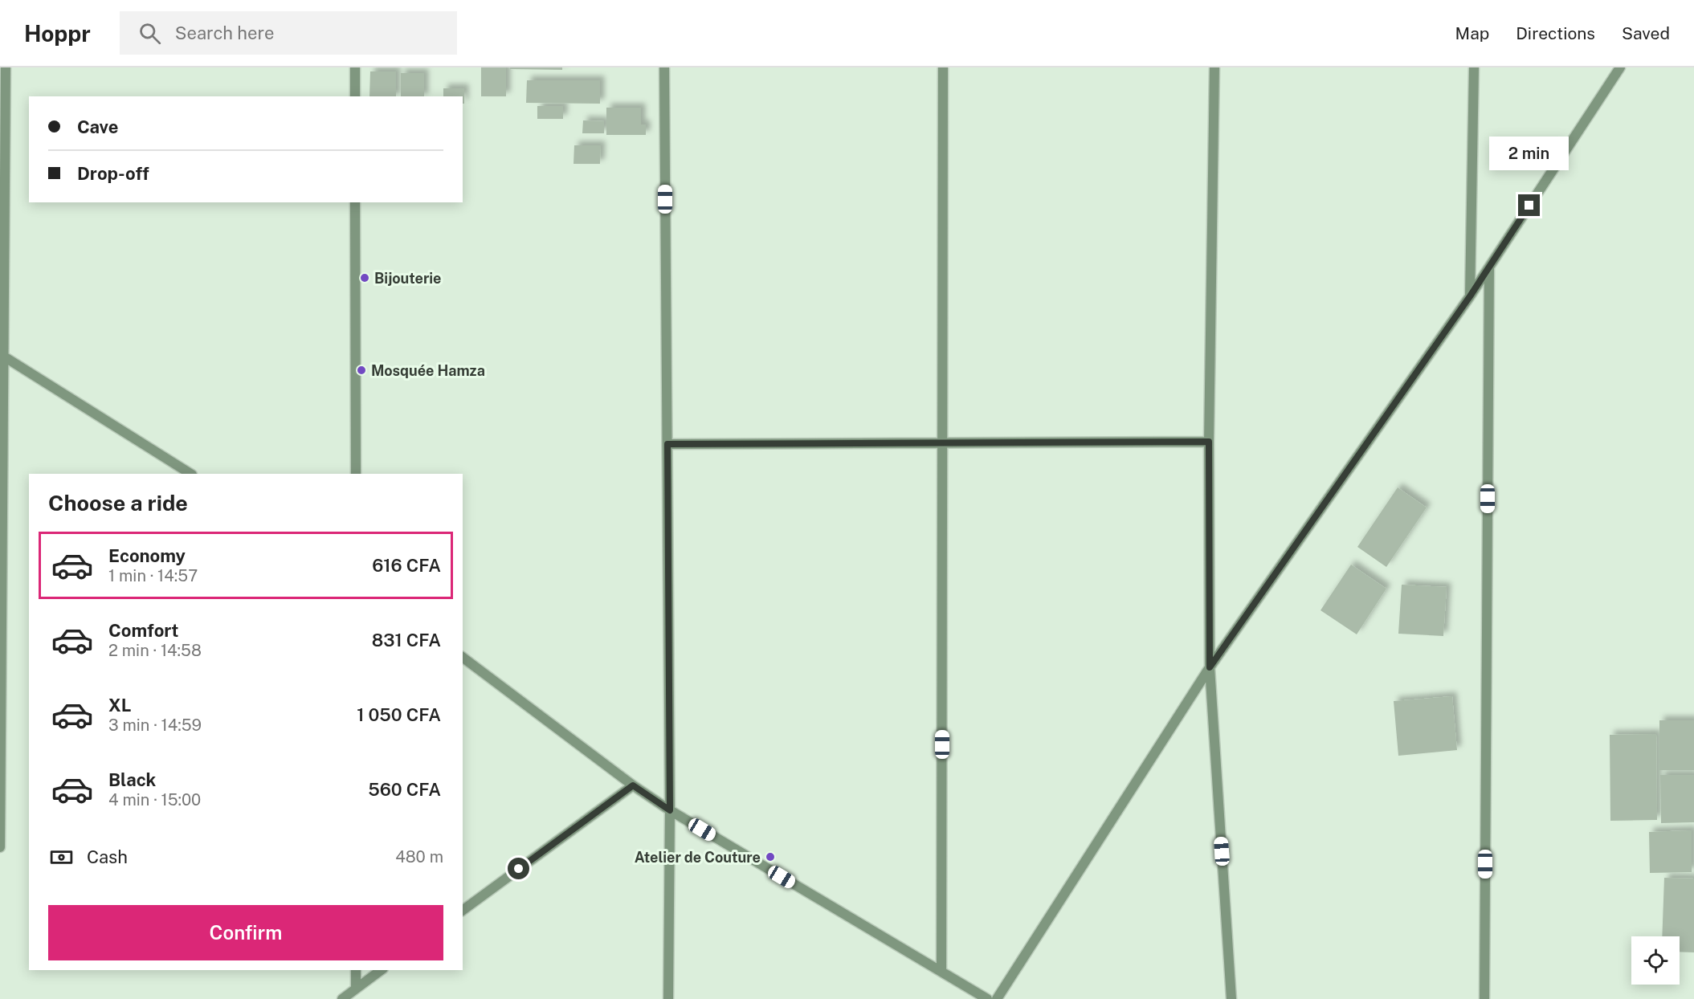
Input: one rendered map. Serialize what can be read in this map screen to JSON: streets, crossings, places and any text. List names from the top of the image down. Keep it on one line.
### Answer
{"places":["Bijouterie","Mosquée Hamza","Atelier de Couture"],"page":{"header":"Hoppr","search":"Search here","nav":["Map","Directions","Saved"],"banner":["Cave","Drop-off"],"bubble":"2 min","heading":"Choose a ride","list":[{"name":"Economy","note":"1 min · 14:57","value":"616 CFA"},{"name":"Comfort","note":"2 min · 14:58","value":"831 CFA"},{"name":"XL","note":"3 min · 14:59","value":"1 050 CFA"},{"name":"Black","note":"4 min · 15:00","value":"560 CFA"}],"pay":["Cash","480 m"],"buttons":"Confirm"}}
